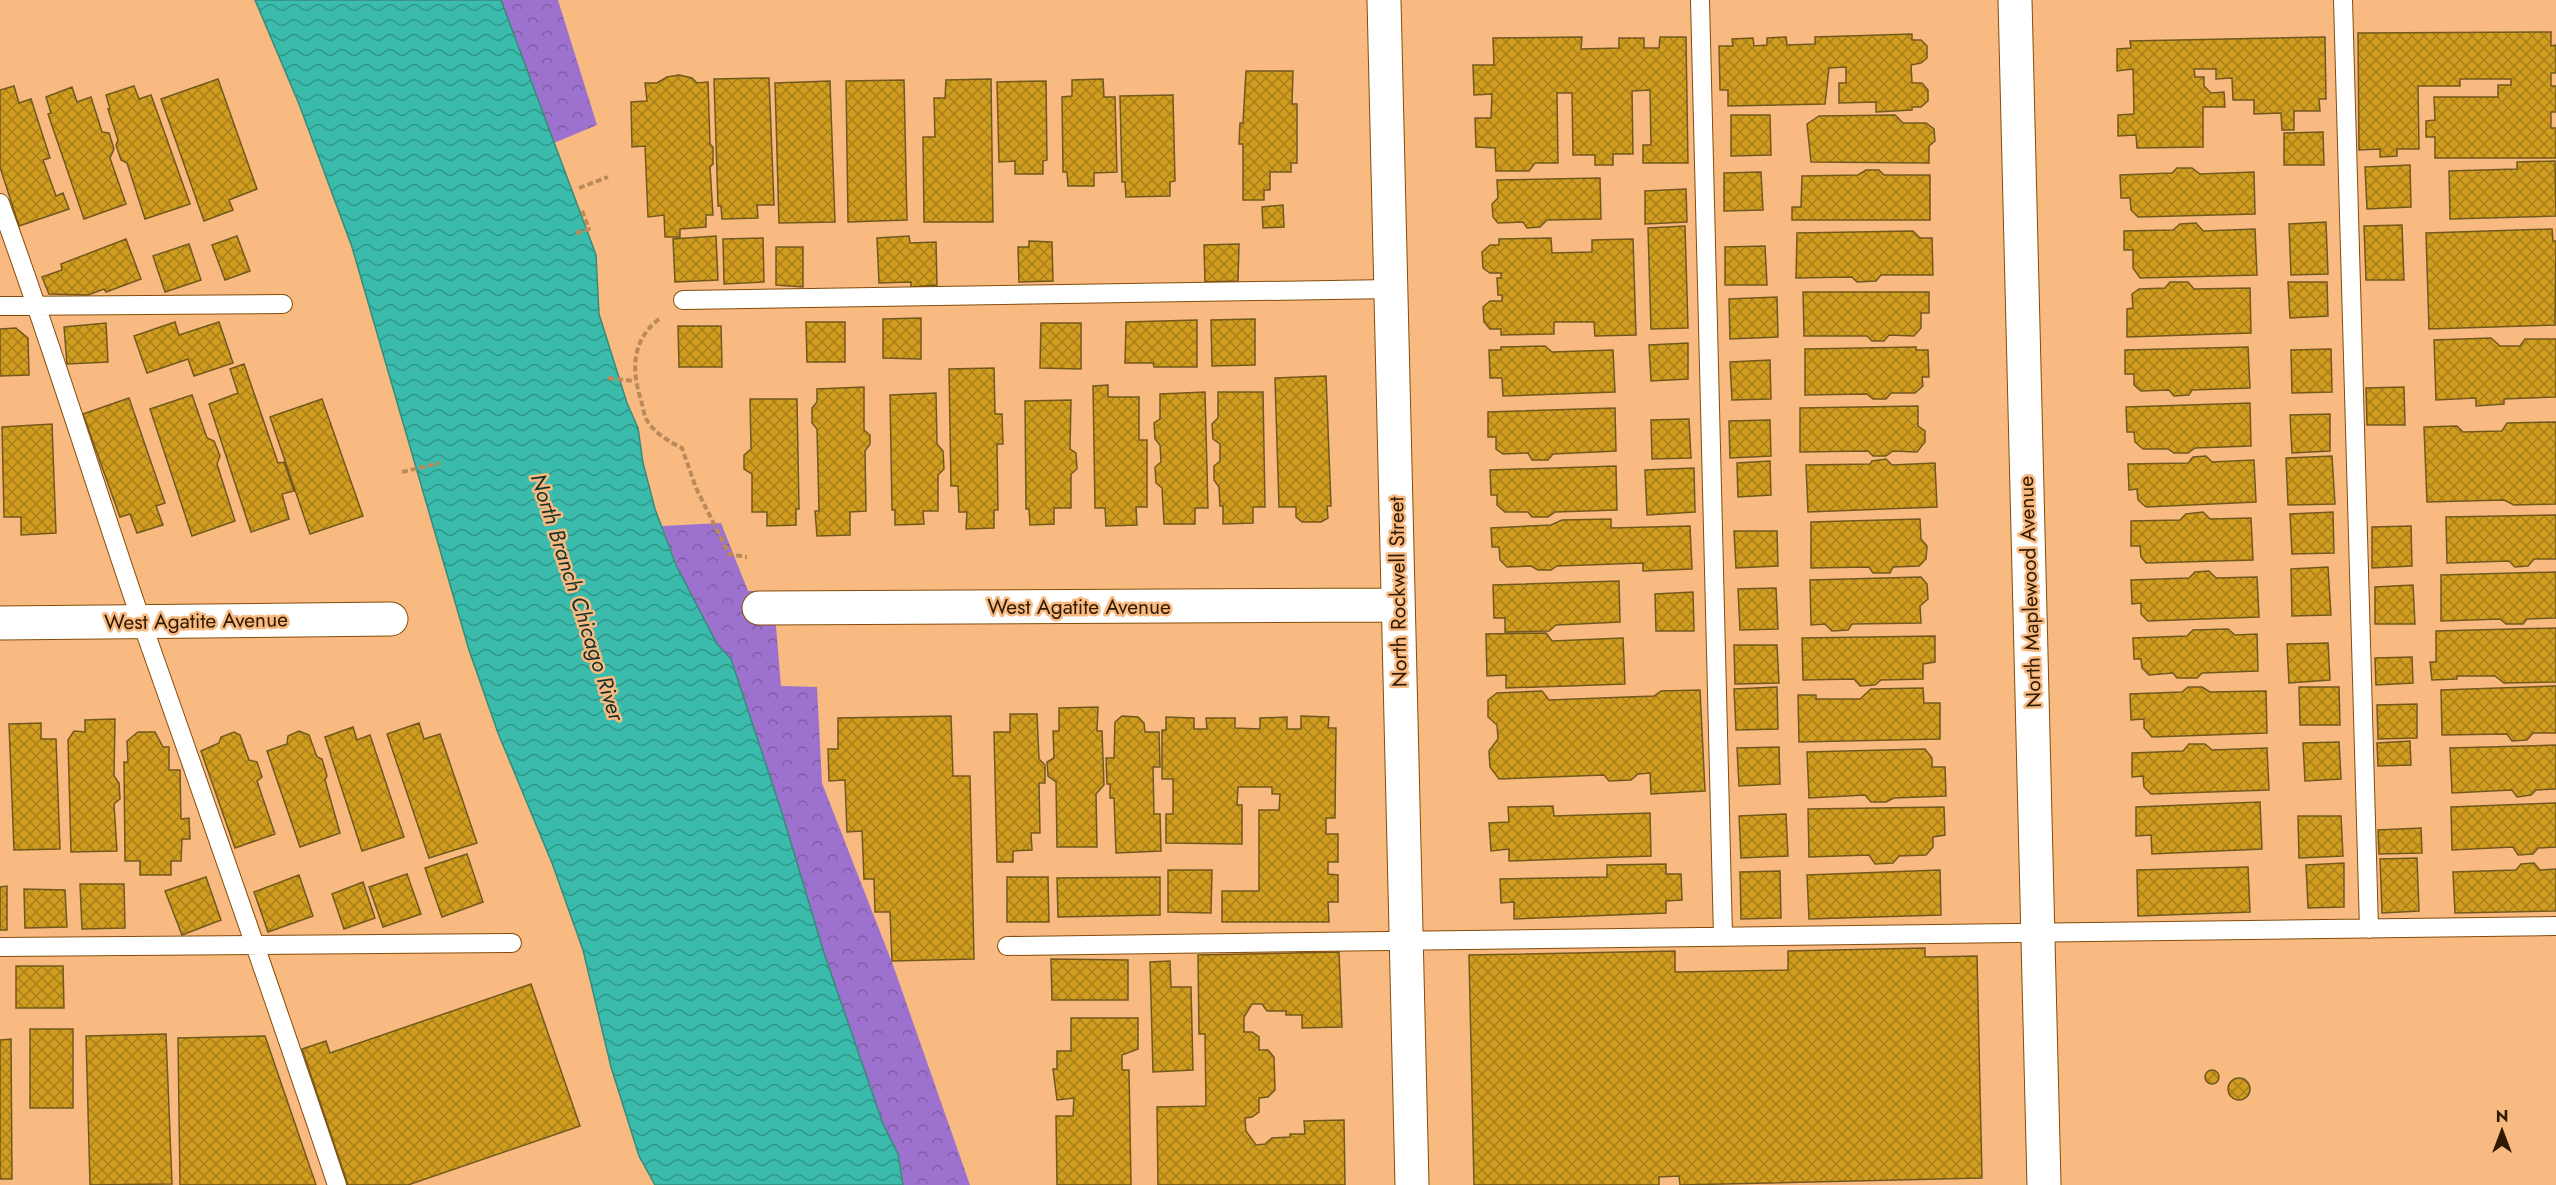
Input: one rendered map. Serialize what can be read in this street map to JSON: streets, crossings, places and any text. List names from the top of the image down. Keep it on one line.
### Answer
{"streets":{"street":["North Rockwell Street","North Maplewood Avenue","West Agatite Avenue"]},"crossings":[["North Rockwell Street","West Agatite Avenue"]],"water":["North Branch Chicago River"],"north":"top"}
